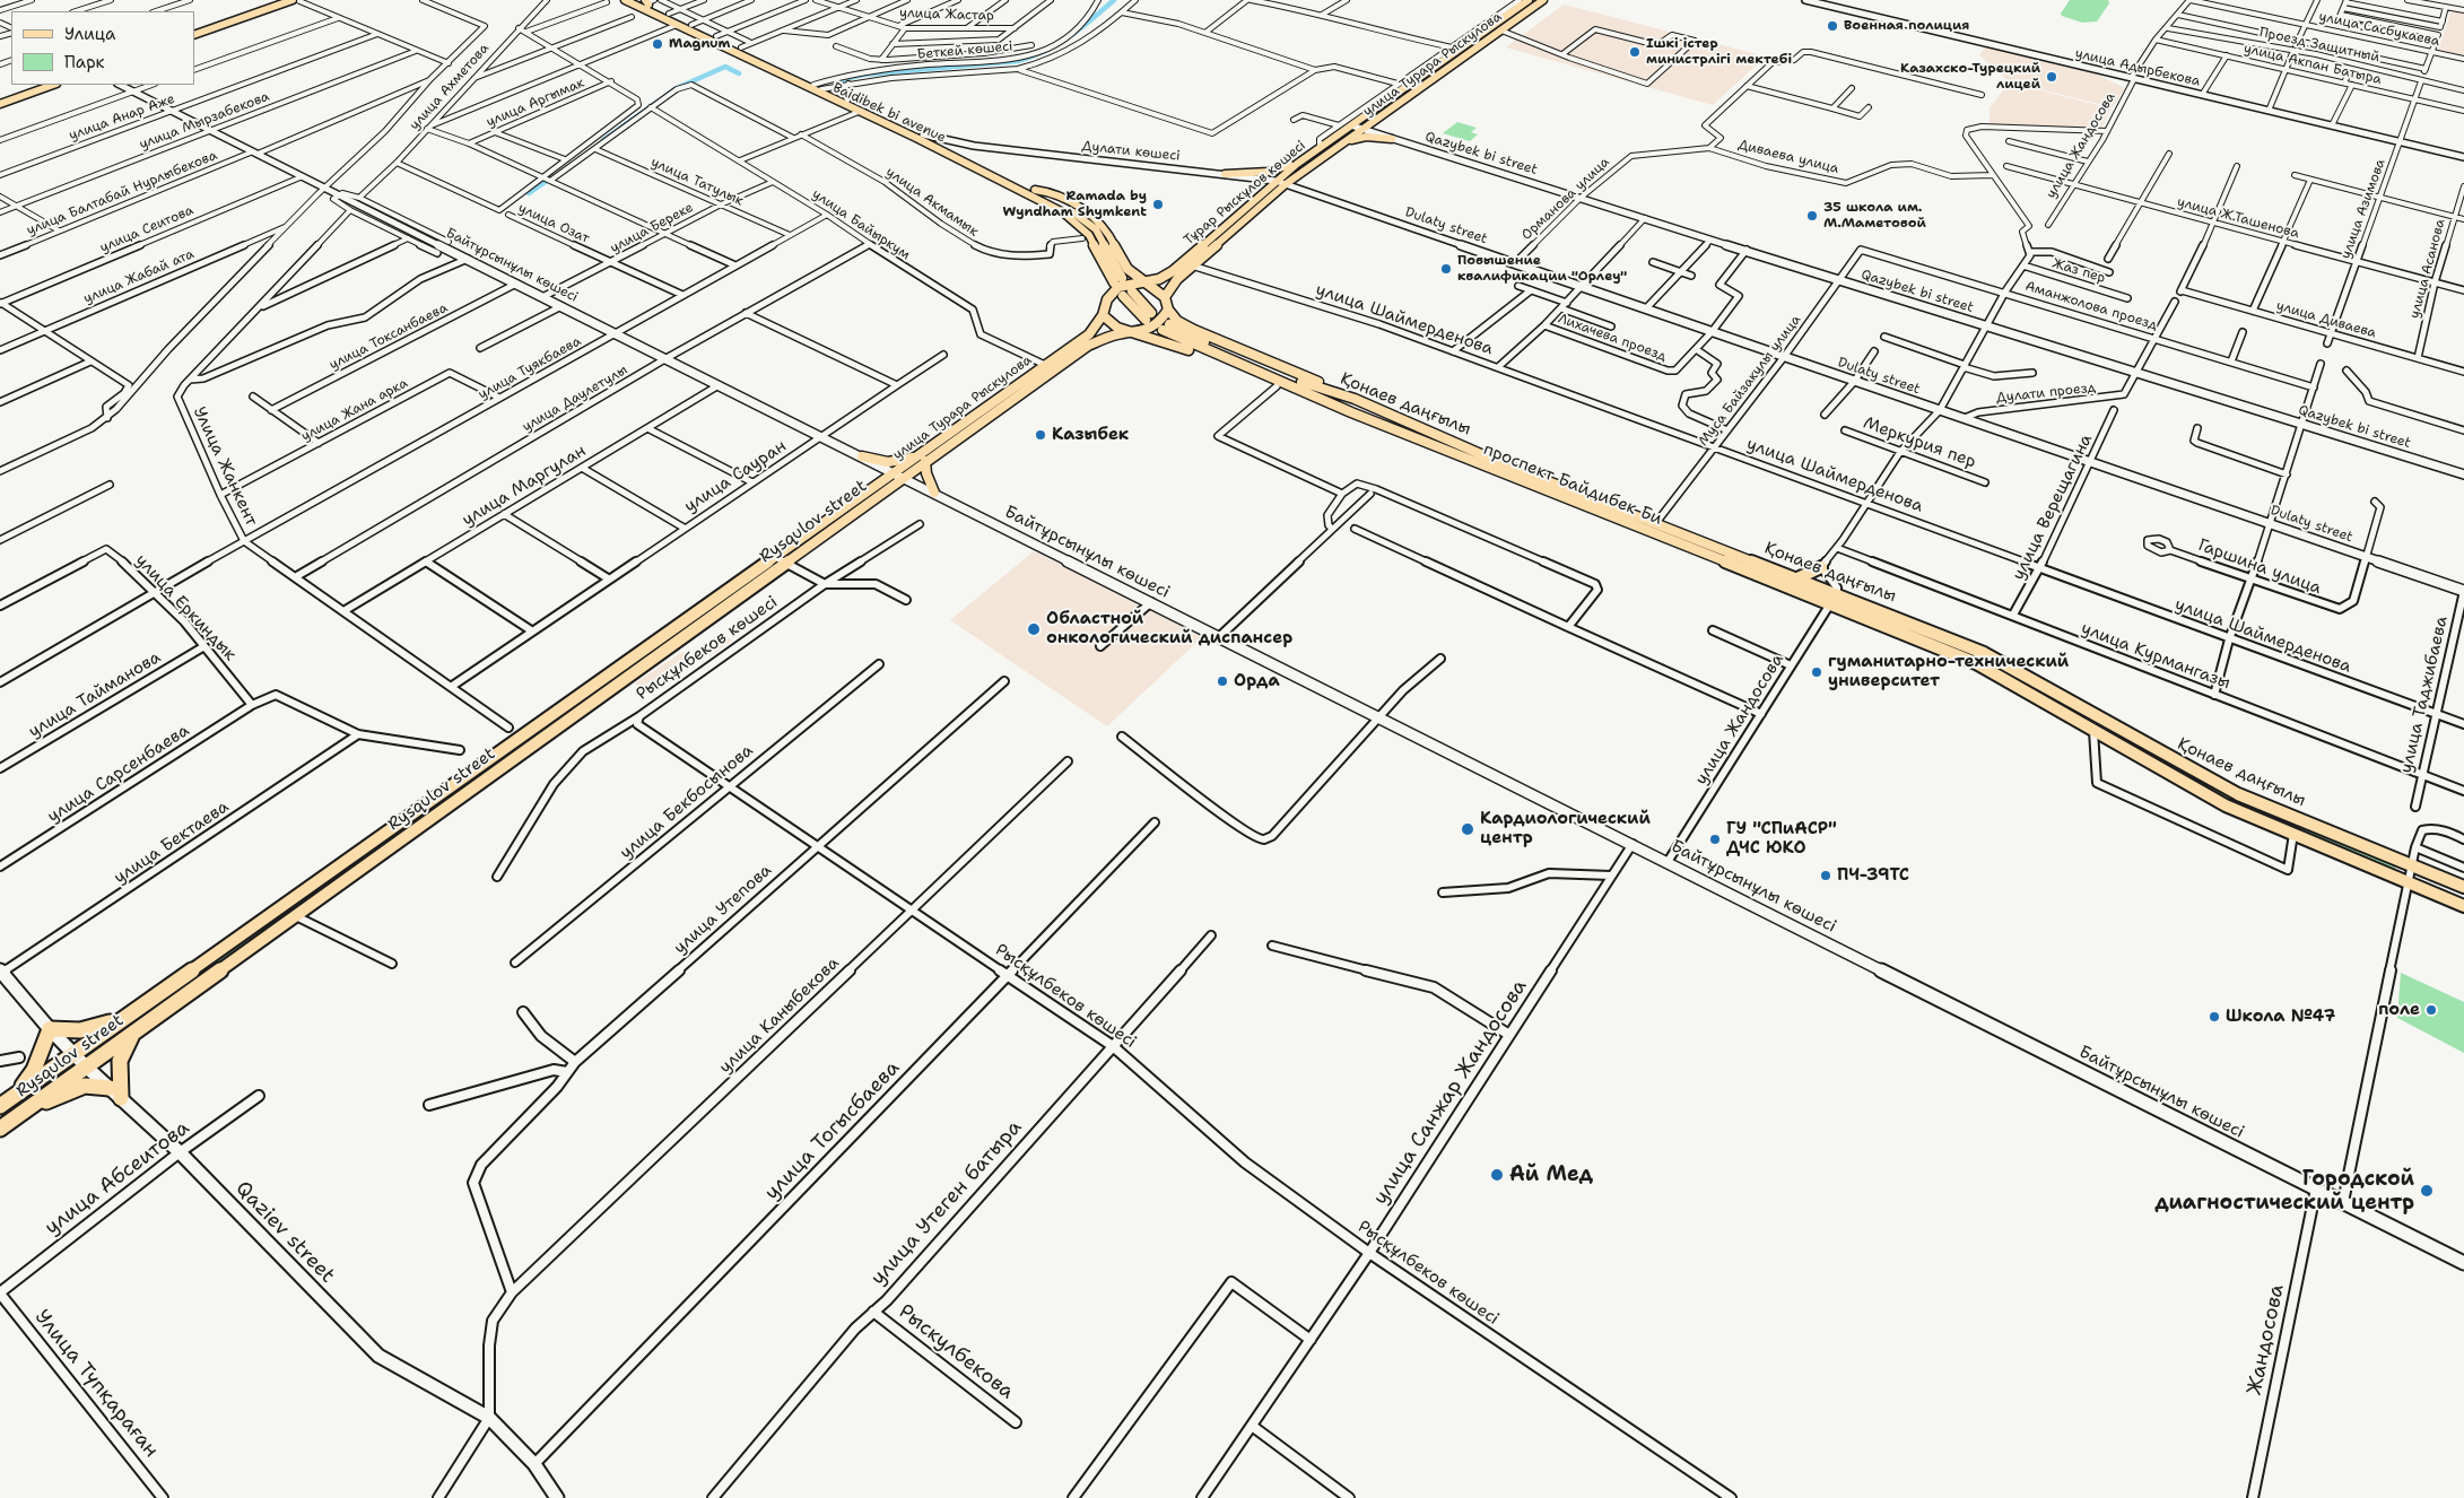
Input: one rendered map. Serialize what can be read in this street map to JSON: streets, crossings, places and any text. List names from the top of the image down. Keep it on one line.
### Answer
{"streets":{"main road":["улица Турара Рыскулова","улица Адырбекова","Baidibek bi avenue","Дулати көшесі","Qazybek bi street","Тұрар Рыскұлов көшесі","Dulaty street","Байтұрсынұлы көшесі","Қонаев даңғылы","проспект Байдибек Би","Rysqulov street","Qaziev street"],"street":["улица Жастар","улица Сасбукаева","Проезд Защитный","Беткей көшесі","улица Акпан Батыра","улица Ахметова","улица Аргымак","улица Анар Аже","улица Мырзабекова","улица Жандосова","Диваева улица","улица Татулык","улица Балтабай Нурлыбекова","Орманова улица","улица Акмамык","улица Азимова","улица Ж.Ташенова","улица Озат","улица Байыркум","улица Береке","улица Сеитова","улица Асанова","Жаз пер","улица Жабай ата","Аманжолова проезд","улица Шаймерденова","улица Диваева","улица Токсанбаева","Лихачева проезд","улица Туякбаева","Муса Байзакулы улица","Дулати проезд","улица Даулетулы","улица Жана арка","Меркурия пер","Улица Жанкент","улица Сауран","улица Маргулан","улица Верещагина","Гаршина улица","улица Еркиндык","Рысқұлбеков көшесі","улица Курмангазы","улица Тайманова","улица Таджибаева","улица Сарсенбаева","улица Бекбосынова","улица Бектаева","улица Утепова","улица Каныбекова","улица Санжар Жандосова","улица Тогысбаева","улица Абсеитова","улица Утеген батыра","Жандосова","Рыскулбекова","Улица Түпқараған"]},"crossings":[["улица Сасбукаева","улица Жандосова"],["Проезд Защитный","улица Акпан Батыра"],["Проезд Защитный","улица Жандосова"],["Проезд Защитный","улица Азимова"],["улица Турара Рыскулова","Qazybek bi street"],["улица Турара Рыскулова","Тұрар Рыскұлов көшесі"],["улица Турара Рыскулова","улица Байыркум"],["улица Турара Рыскулова","Байтұрсынұлы көшесі"],["улица Турара Рыскулова","Rysqulov street"],["улица Акпан Батыра","улица Жандосова"],["улица Акпан Батыра","улица Азимова"],["улица Адырбекова","улица Жандосова"],["улица Адырбекова","улица Азимова"],["улица Ахметова","улица Озат"],["Baidibek bi avenue","Дулати көшесі"],["улица Анар Аже","Байтұрсынұлы көшесі"],["улица Мырзабекова","Байтұрсынұлы көшесі"],["улица Жандосова","улица Ж.Ташенова"],["улица Жандосова","Байтұрсынұлы көшесі"],["улица Жандосова","Қонаев даңғылы"],["Дулати көшесі","Тұрар Рыскұлов көшесі"],["Дулати көшесі","Dulaty street"],["Qazybek bi street","Тұрар Рыскұлов көшесі"],["Qazybek bi street","Орманова улица"],["Qazybek bi street","Лихачева проезд"],["Qazybek bi street","Муса Байзакулы улица"],["Qazybek bi street","Дулати проезд"],["Диваева улица","Орманова улица"],["улица Татулык","улица Береке"],["улица Татулык","улица Туякбаева"],["улица Балтабай Нурлыбекова","Байтұрсынұлы көшесі"],["Тұрар Рыскұлов көшесі","Dulaty street"],["Тұрар Рыскұлов көшесі","улица Шаймерденова"],["Орманова улица","Dulaty street"],["улица Азимова","улица Ж.Ташенова"],["улица Азимова","улица Диваева"],["улица Ж.Ташенова","улица Асанова"],["улица Ж.Ташенова","улица Диваева"],["улица Озат","улица Береке"],["улица Озат","улица Туякбаева"],["улица Байыркум","улица Береке"],["улица Байыркум","улица Туякбаева"],["улица Байыркум","улица Даулетулы"],["Dulaty street","Лихачева проезд"],["Dulaty street","Муса Байзакулы улица"],["Dulaty street","Дулати проезд"],["Dulaty street","улица Верещагина"],["Dulaty street","улица Таджибаева"],["улица Береке","Байтұрсынұлы көшесі"],["улица Сеитова","Байтұрсынұлы көшесі"],["Байтұрсынұлы көшесі","улица Токсанбаева"],["Байтұрсынұлы көшесі","улица Туякбаева"],["Байтұрсынұлы көшесі","улица Даулетулы"],["Байтұрсынұлы көшесі","улица Сауран"],["Байтұрсынұлы көшесі","улица Маргулан"],["Байтұрсынұлы көшесі","Rysqulov street"],["Байтұрсынұлы көшесі","улица Санжар Жандосова"],["Байтұрсынұлы көшесі","Жандосова"],["улица Асанова","улица Диваева"],["Аманжолова проезд","Муса Байзакулы улица"],["улица Шаймерденова","Лихачева проезд"],["улица Шаймерденова","Муса Байзакулы улица"],["улица Шаймерденова","улица Верещагина"],["улица Шаймерденова","улица Таджибаева"],["улица Туякбаева","улица Жана арка"],["улица Туякбаева","Улица Жанкент"],["улица Туякбаева","улица Еркиндык"],["Муса Байзакулы улица","Қонаев даңғылы"],["улица Даулетулы","Улица Жанкент"],["Қонаев даңғылы","проспект Байдибек Би"],["улица Жана арка","Улица Жанкент"],["Улица Жанкент","улица Сауран"],["Улица Жанкент","улица Маргулан"],["улица Верещагина","улица Курмангазы"],["Rysqulov street","Qaziev street"],["улица Еркиндык","улица Тайманова"],["улица Еркиндык","улица Сарсенбаева"],["Рысқұлбеков көшесі","улица Бекбосынова"],["Рысқұлбеков көшесі","улица Утепова"],["Рысқұлбеков көшесі","улица Каныбекова"],["Рысқұлбеков көшесі","улица Санжар Жандосова"],["Рысқұлбеков көшесі","улица Тогысбаева"],["Рысқұлбеков көшесі","улица Утеген батыра"],["улица Курмангазы","улица Таджибаева"],["улица Сарсенбаева","улица Бектаева"],["улица Бектаева","Qaziev street"],["улица Утепова","улица Каныбекова"],["улица Каныбекова","Qaziev street"],["улица Тогысбаева","Qaziev street"],["улица Абсеитова","Qaziev street"],["улица Абсеитова","Улица Түпқараған"],["улица Утеген батыра","Рыскулбекова"]],"places":["Военная полиция","Magnum","Ішкі істер министрлігі мектебі","Казахско-Турецкий лицей","Ramada by Wyndham Shymkent","35 школа им. М.Маметовой","Повышение квалификации \"Орлеу\"","Казыбек","Областной онкологический диспансер","гуманитарно-технический университет","Орда","Кардиологический центр","ГУ \"СПиАСР\" ДЧС ЮКО","ПЧ-39ТС","поле","Школа №47","Ай Мед","Городской диагностический центр"],"legend":["Улица","Парк"]}
